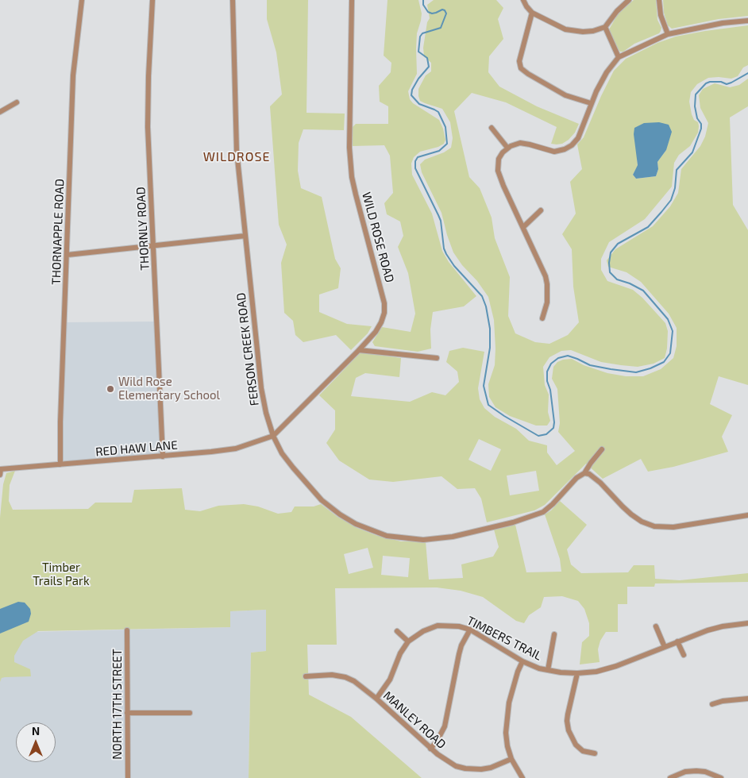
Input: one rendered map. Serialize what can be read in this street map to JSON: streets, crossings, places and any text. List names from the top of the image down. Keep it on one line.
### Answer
{"streets":{"street":["THORNLY ROAD","THORNAPPLE ROAD","WILD ROSE ROAD","FERSON CREEK ROAD","RED HAW LANE","TIMBERS TRAIL","NORTH 17TH STREET","MANLEY ROAD"]},"crossings":[["THORNLY ROAD","RED HAW LANE"],["THORNAPPLE ROAD","RED HAW LANE"],["WILD ROSE ROAD","FERSON CREEK ROAD"],["WILD ROSE ROAD","RED HAW LANE"],["FERSON CREEK ROAD","RED HAW LANE"],["TIMBERS TRAIL","MANLEY ROAD"]],"districts":["WILDROSE"],"parks":["Timber Trails Park"],"places":["Wild Rose Elementary School"],"north":"top"}
